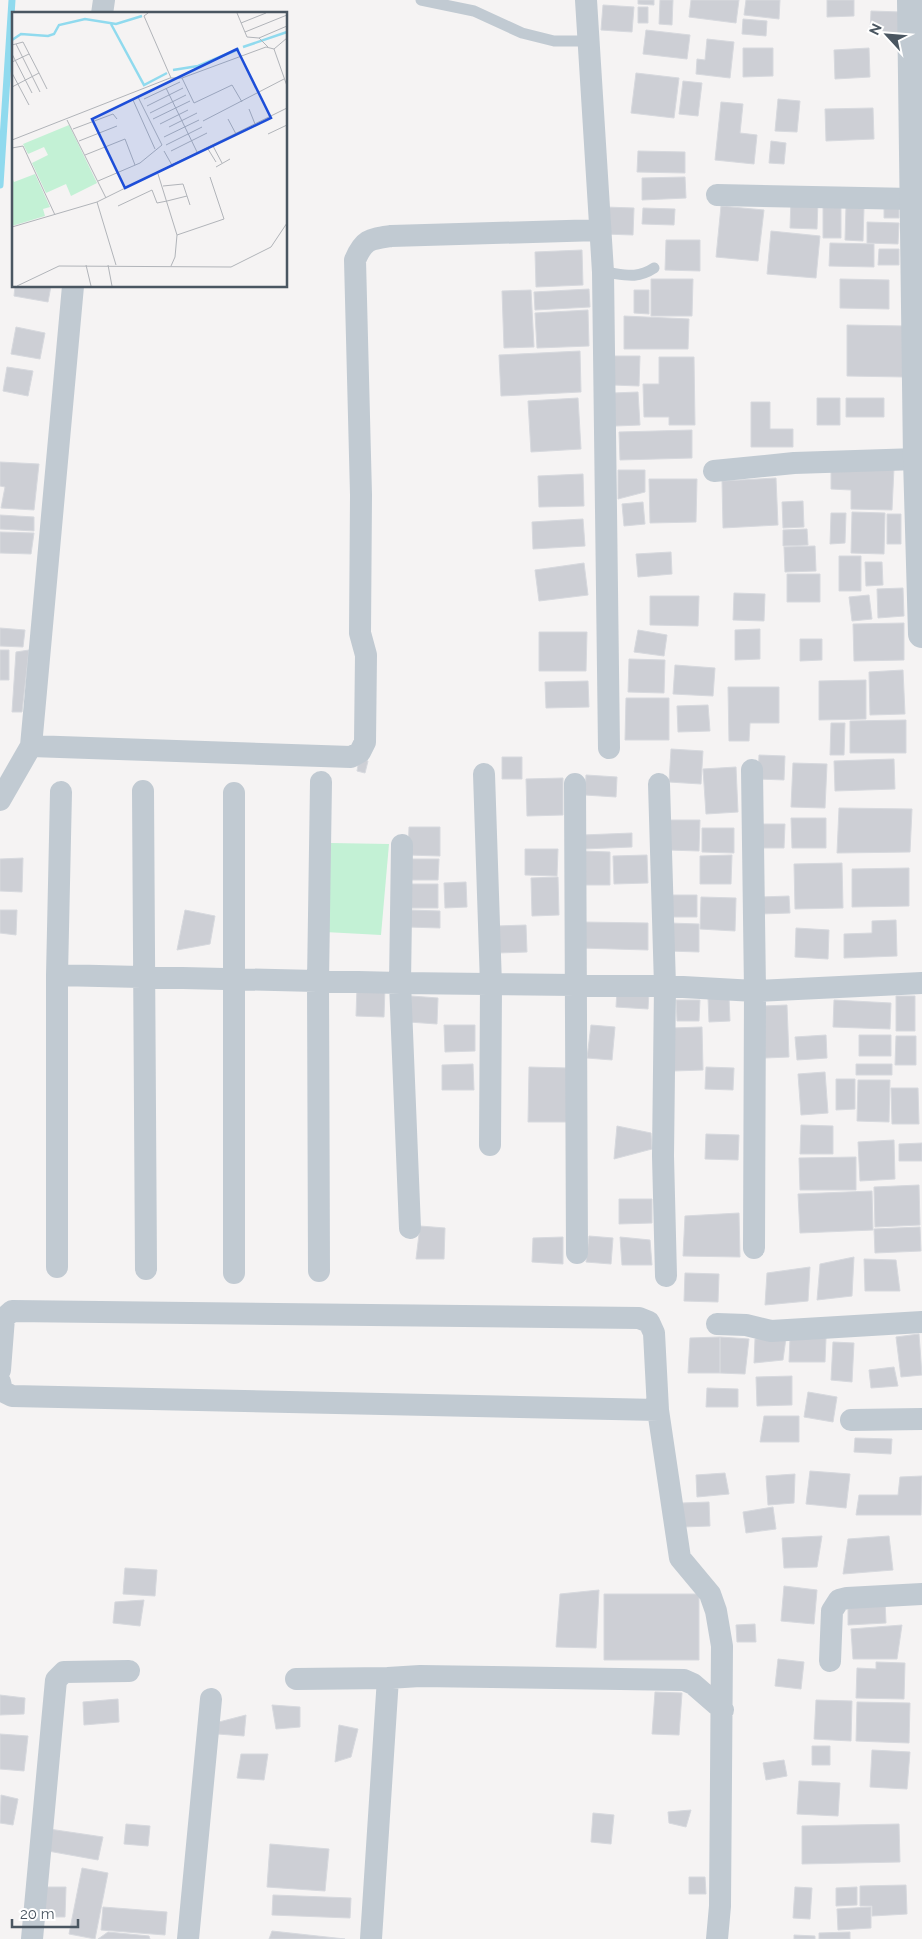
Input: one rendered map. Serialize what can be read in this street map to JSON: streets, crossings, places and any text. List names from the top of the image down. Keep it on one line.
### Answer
{"scale_bar":"20 m","north":"top left"}
